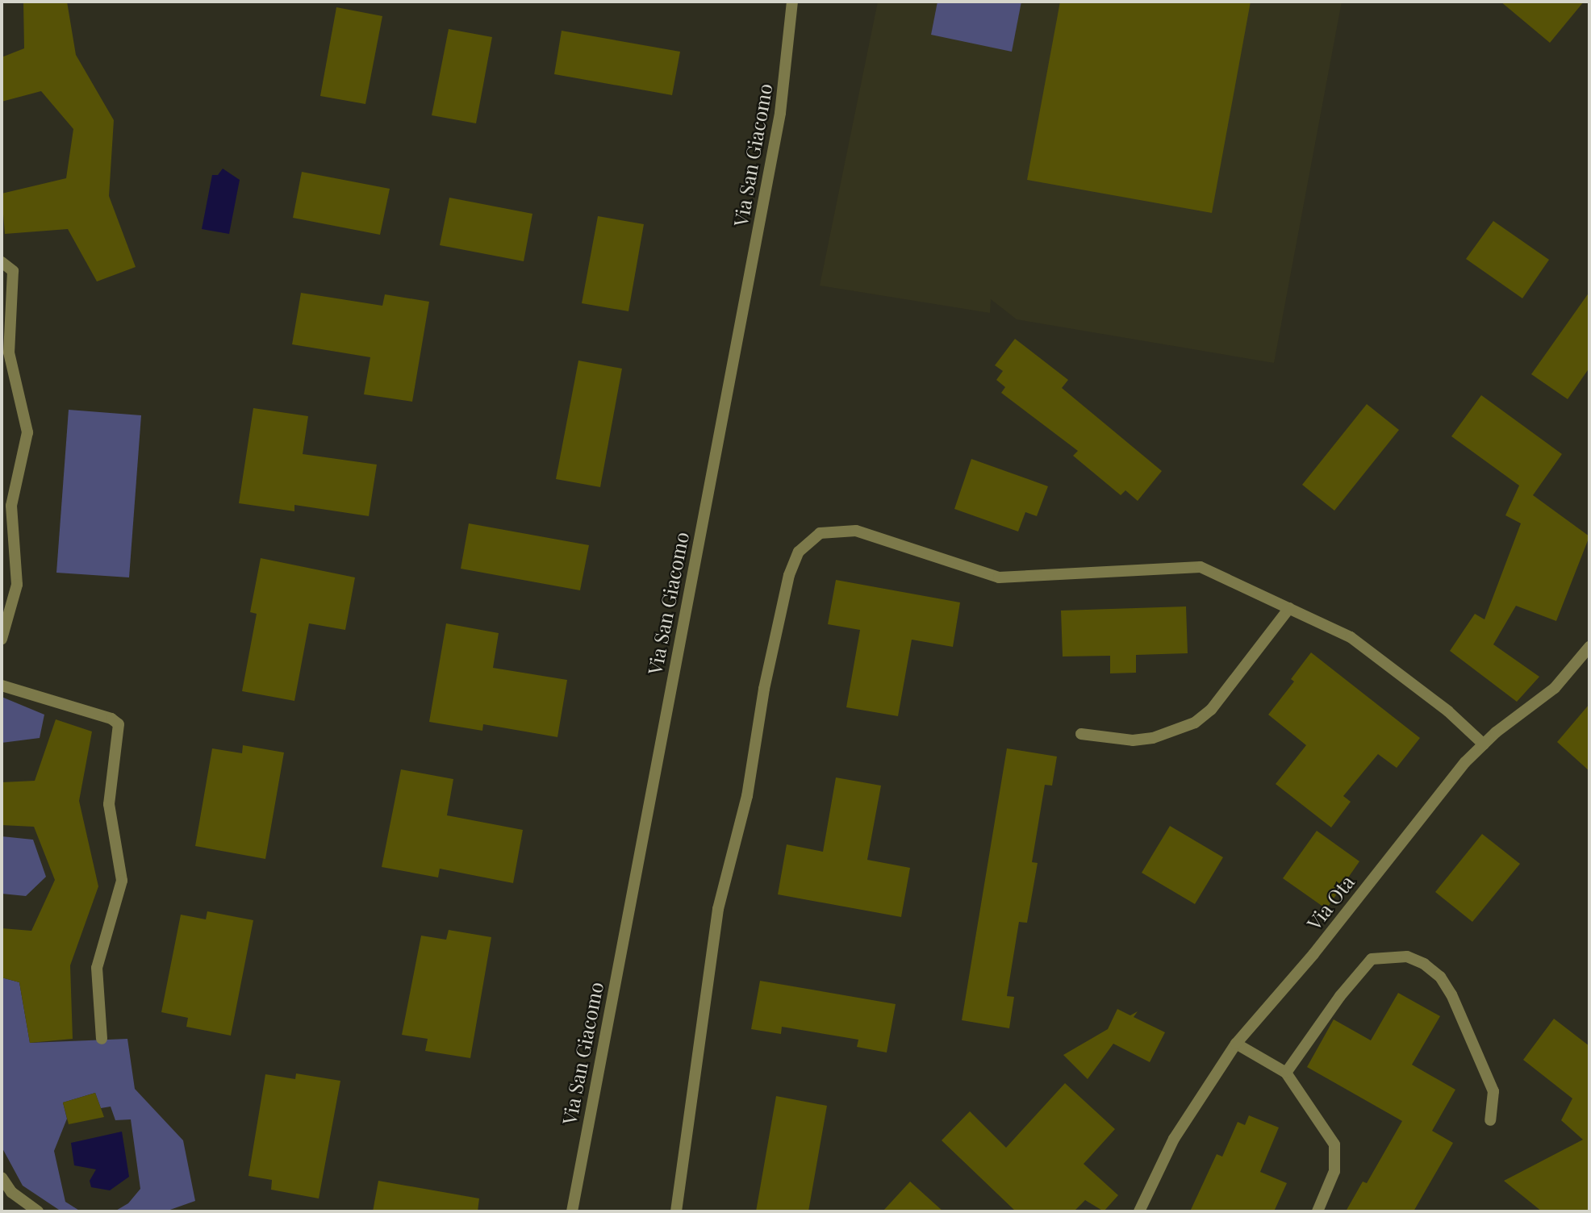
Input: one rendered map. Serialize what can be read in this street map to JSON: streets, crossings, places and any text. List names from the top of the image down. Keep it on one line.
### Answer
{"streets":{"street":["Via San Giacomo","Via Ota"]}}
